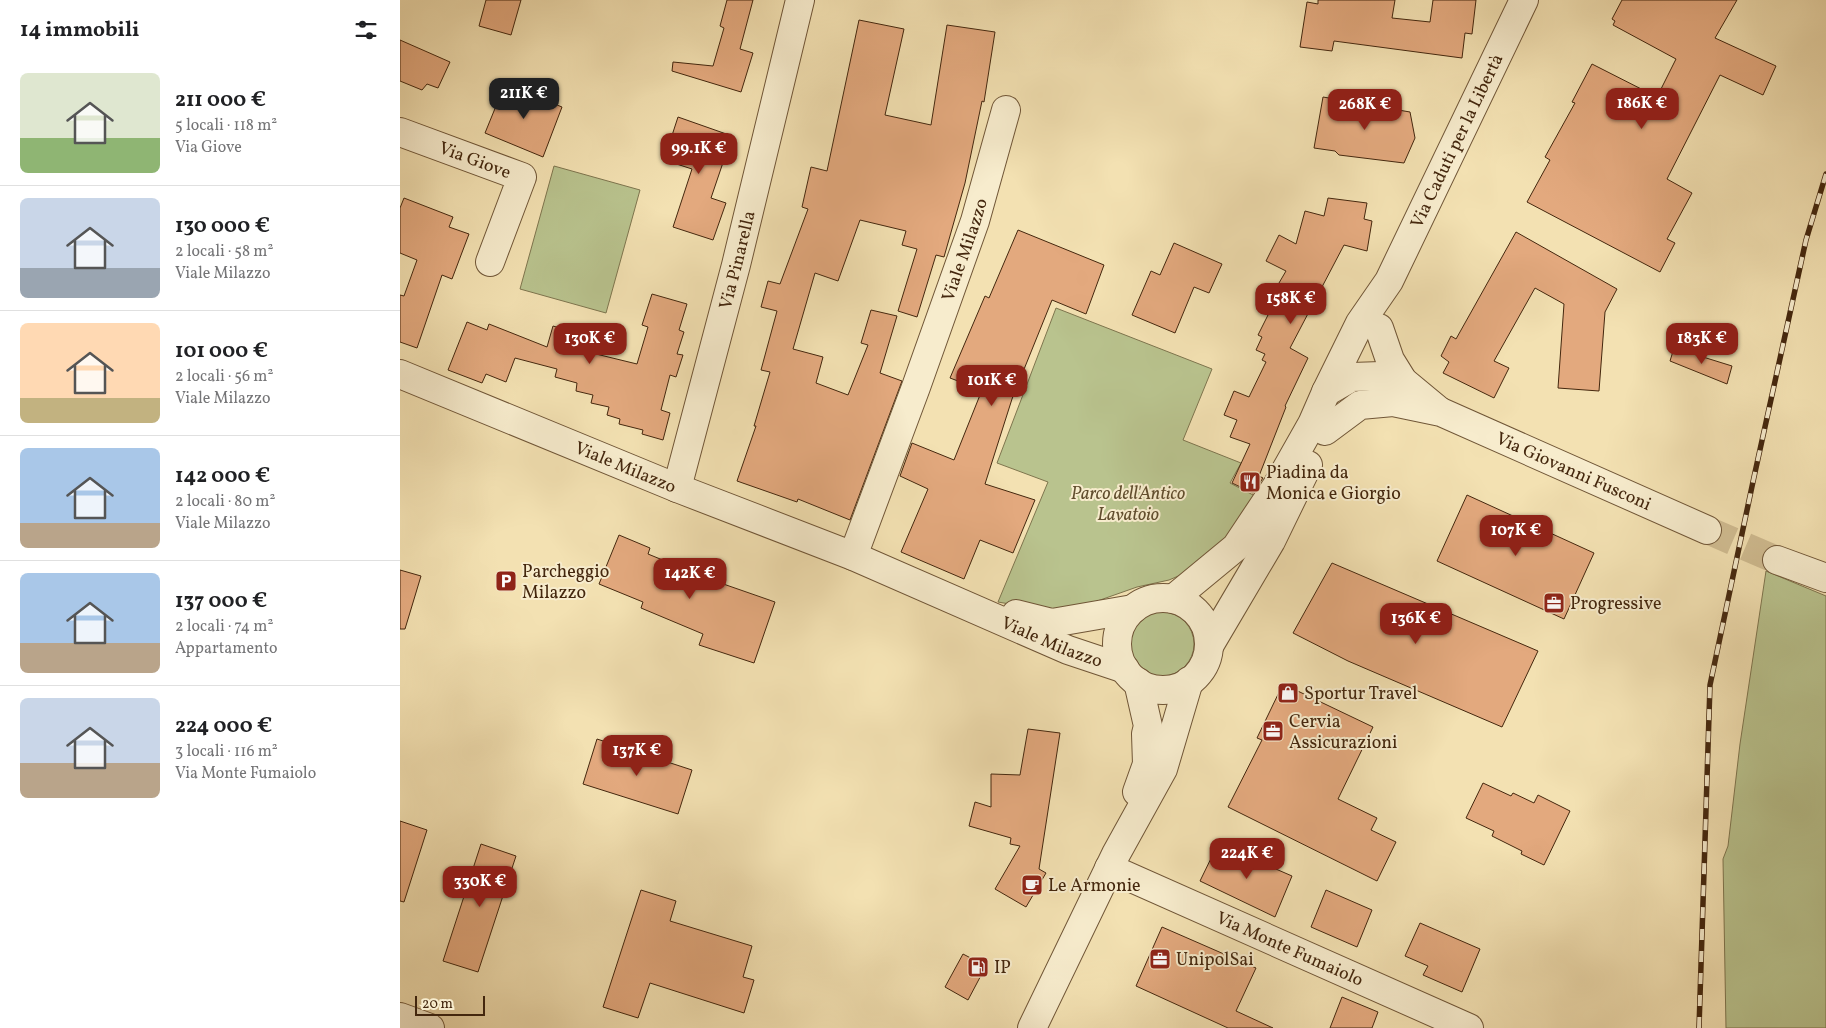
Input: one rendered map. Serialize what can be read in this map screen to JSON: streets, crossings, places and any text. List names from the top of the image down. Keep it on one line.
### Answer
{"streets":{"street":["Via Caduti per la Libertà","Via Giove","Viale Milazzo","Via Pinarella","Via Giovanni Fusconi","Via Monte Fumaiolo"]},"crossings":[["Via Caduti per la Libertà","Viale Milazzo"],["Via Caduti per la Libertà","Via Giovanni Fusconi"],["Viale Milazzo","Via Pinarella"]],"parks":["Parco dell'Antico Lavatoio"],"places":{"restaurant":["Piadina da Monica e Giorgio"],"parking":["Parcheggio Milazzo"],"office":["Progressive","Cervia Assicurazioni","UnipolSai"],"shop":["Sportur Travel"],"cafe":["Le Armonie"],"fuel station":["IP"]},"scale_bar":"20 m","page":{"heading":"14 immobili","list":[{"name":"211 000 €","note":"5 locali · 118 m² · Via Giove"},{"name":"130 000 €","note":"2 locali · 58 m² · Viale Milazzo"},{"name":"101 000 €","note":"2 locali · 56 m² · Viale Milazzo"},{"name":"142 000 €","note":"2 locali · 80 m² · Viale Milazzo"},{"name":"137 000 €","note":"2 locali · 74 m² · Appartamento"},{"name":"224 000 €","note":"3 locali · 116 m² · Via Monte Fumaiolo"}],"price":["211K €","186K €","268K €","99.1K €","158K €","130K €","183K €","101K €","107K €","142K €","136K €","137K €","224K €","330K €"],"scale":"20 m"}}
